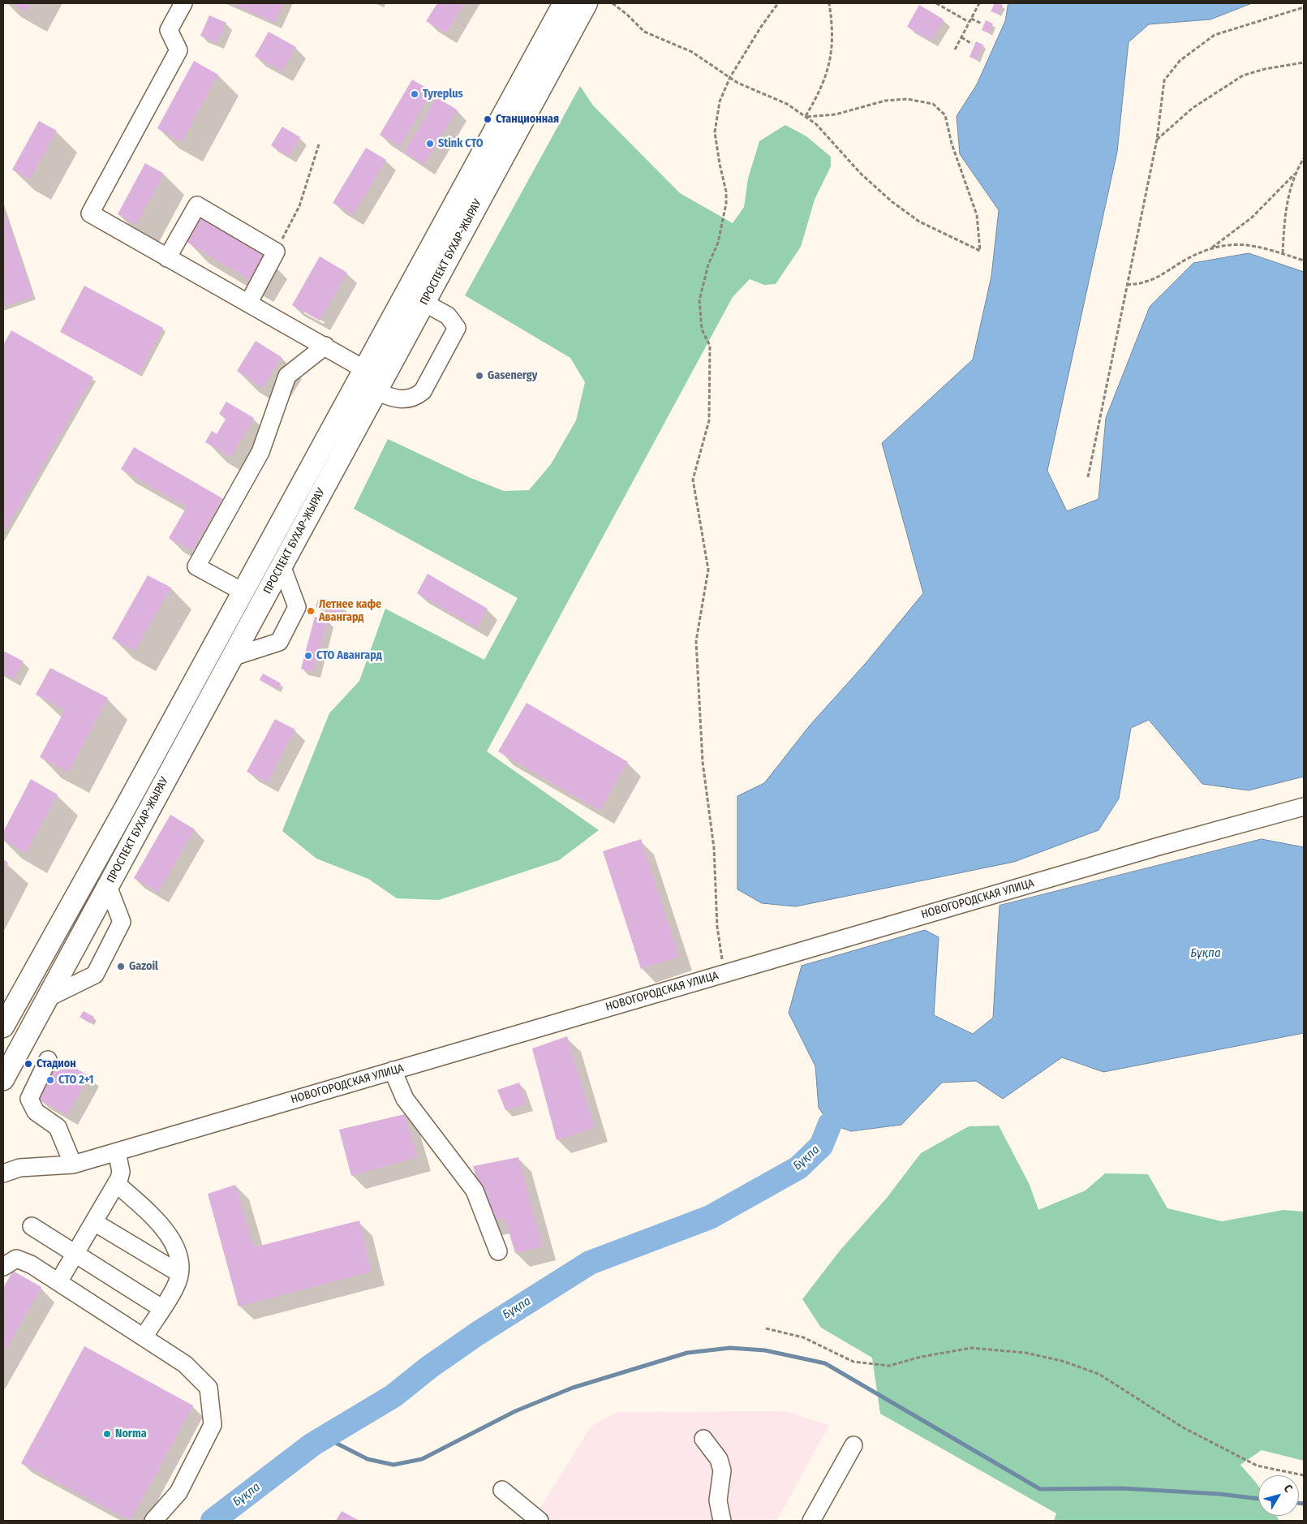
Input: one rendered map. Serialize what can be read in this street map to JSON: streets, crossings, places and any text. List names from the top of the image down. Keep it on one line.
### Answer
{"streets":{"main road":["ПРОСПЕКТ БУХАР-ЖЫРАУ"],"street":["НОВОГОРОДСКАЯ УЛИЦА"]},"water":["Бұқпа"],"places":["Tyreplus","Станционная","Stink СТО","Gasenergy","Летнее кафе Авангард","СТО Авангард","Gazoil","Стадион","СТО 2+1","Norma"],"north":"top right"}
